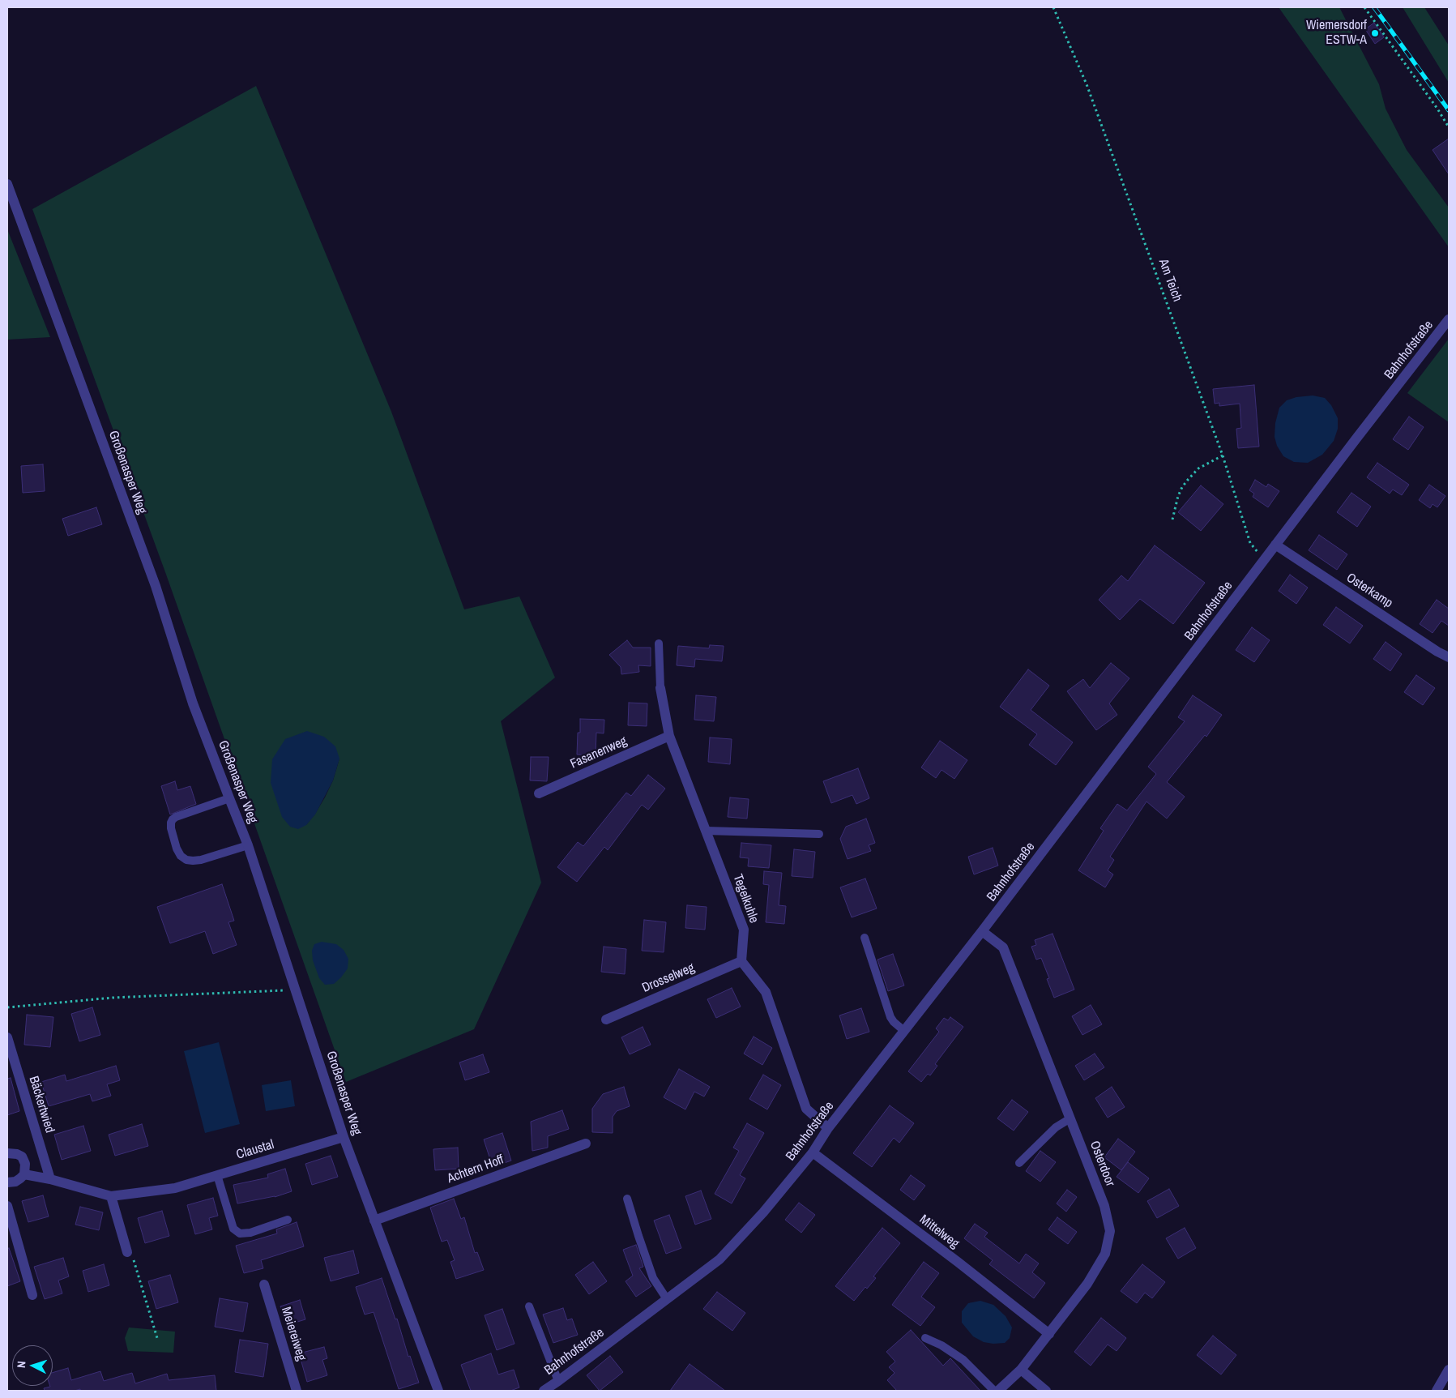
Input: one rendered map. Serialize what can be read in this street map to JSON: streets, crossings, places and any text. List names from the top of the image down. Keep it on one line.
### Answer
{"streets":{"street":["Bahnhofstraße","Großenasper Weg","Osterkamp","Fasanenweg","Tegelkuhle","Drosselweg","Bäckertwied","Claustal","Osterdoor","Achtern Hoff","Mittelweg","Meiereiweg"],"path":["Am Teich"]},"crossings":[["Am Teich","Bahnhofstraße"],["Bahnhofstraße","Osterkamp"],["Bahnhofstraße","Osterdoor"],["Bahnhofstraße","Mittelweg"],["Großenasper Weg","Claustal"],["Großenasper Weg","Achtern Hoff"],["Fasanenweg","Tegelkuhle"],["Tegelkuhle","Drosselweg"],["Osterdoor","Mittelweg"]],"places":["Wiemersdorf ESTW-A"],"north":"left"}
